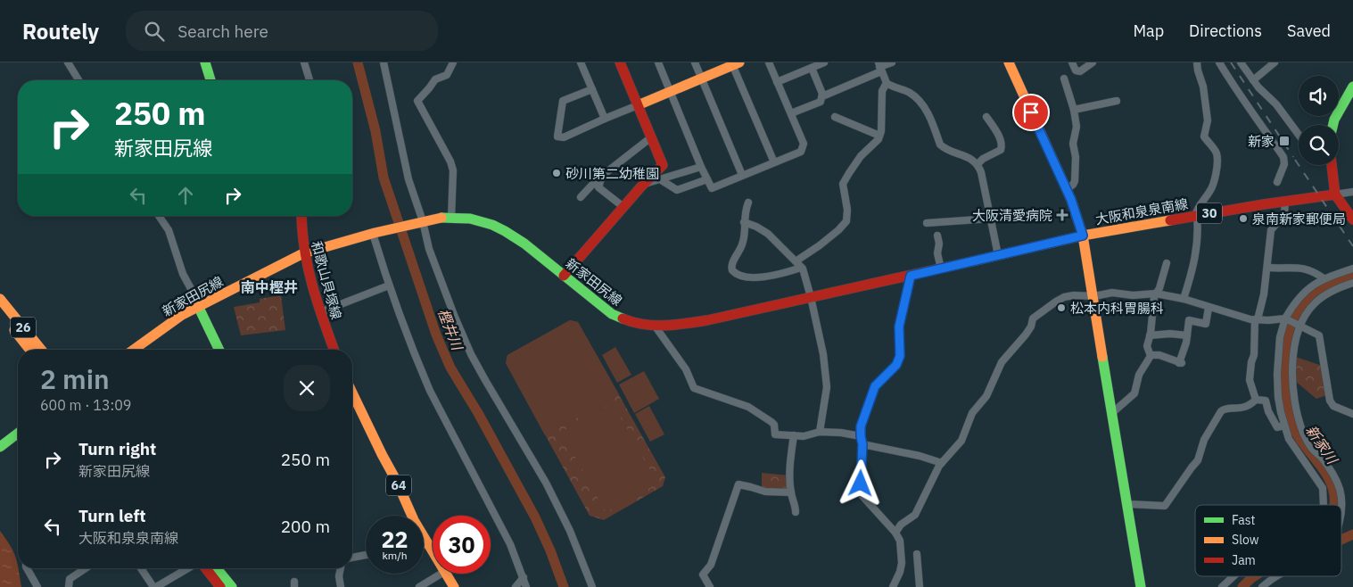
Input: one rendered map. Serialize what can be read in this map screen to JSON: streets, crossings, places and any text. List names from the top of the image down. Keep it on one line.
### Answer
{"streets":{"main road":["大阪和泉泉南線","30","和歌山貝塚線","新家田尻線","26","64"]},"crossings":[["大阪和泉泉南線","新家田尻線"],["和歌山貝塚線","新家田尻線"]],"districts":["南中樫井"],"water":["樫井川","新家川"],"places":{"transit":["新家"],"other":["砂川第二幼稚園","泉南新家郵便局","松本内科胃腸科"],"health":["大阪清愛病院"]},"legend":["Fast","Slow","Jam"],"page":{"header":"Routely","search":"Search here","nav":["Map","Directions","Saved"],"turn":["250 m","新家田尻線"],"heading":["2 min","600 m · 13:09"],"list":[{"name":"Turn right","note":"新家田尻線","value":"250 m"},{"name":"Turn left","note":"大阪和泉泉南線","value":"200 m"}],"speed":"22 km/h","limit":"30"}}
